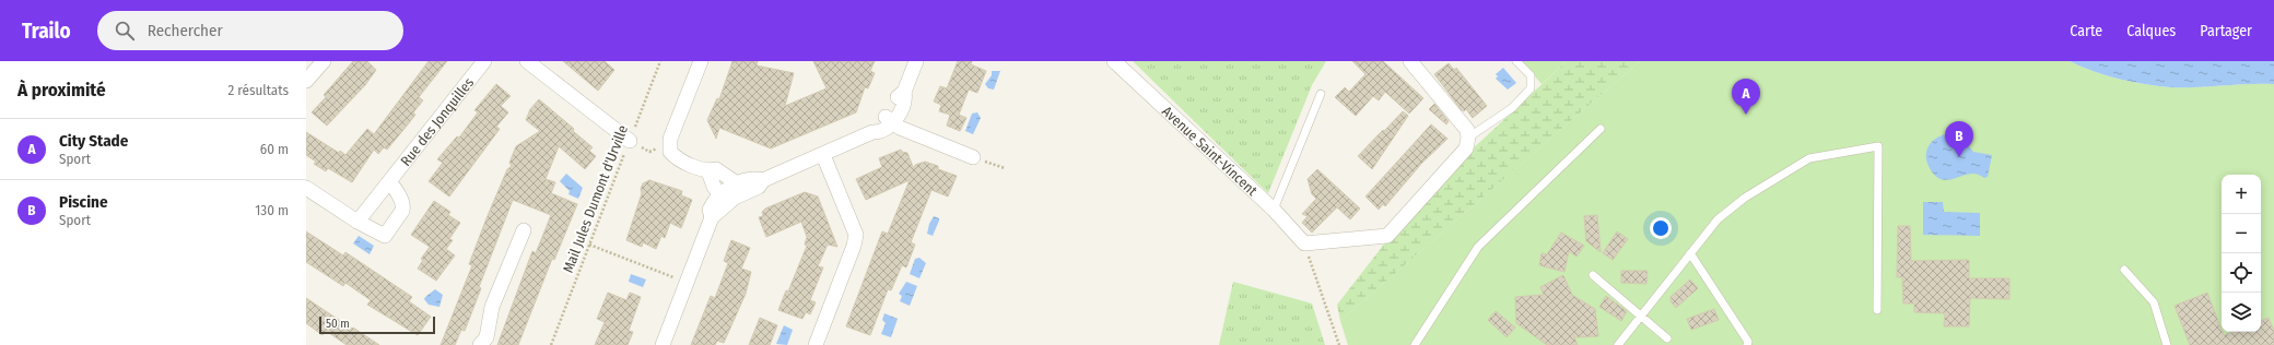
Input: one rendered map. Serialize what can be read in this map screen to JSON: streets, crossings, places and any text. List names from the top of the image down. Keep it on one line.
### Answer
{"streets":{"street":["Rue des Jonquilles","Avenue Saint-Vincent"],"path":["Mail Jules Dumont d'Urville"]},"scale_bar":"50 m","page":{"header":"Trailo","search":"Rechercher","nav":["Carte","Calques","Partager"],"heading":["À proximité","2 résultats"],"pins":["A","B"],"list":[{"mark":"A","name":"City Stade","note":"Sport","value":"60 m"},{"mark":"B","name":"Piscine","note":"Sport","value":"130 m"}],"map_buttons":["+","−"],"scale":"50 m"}}
